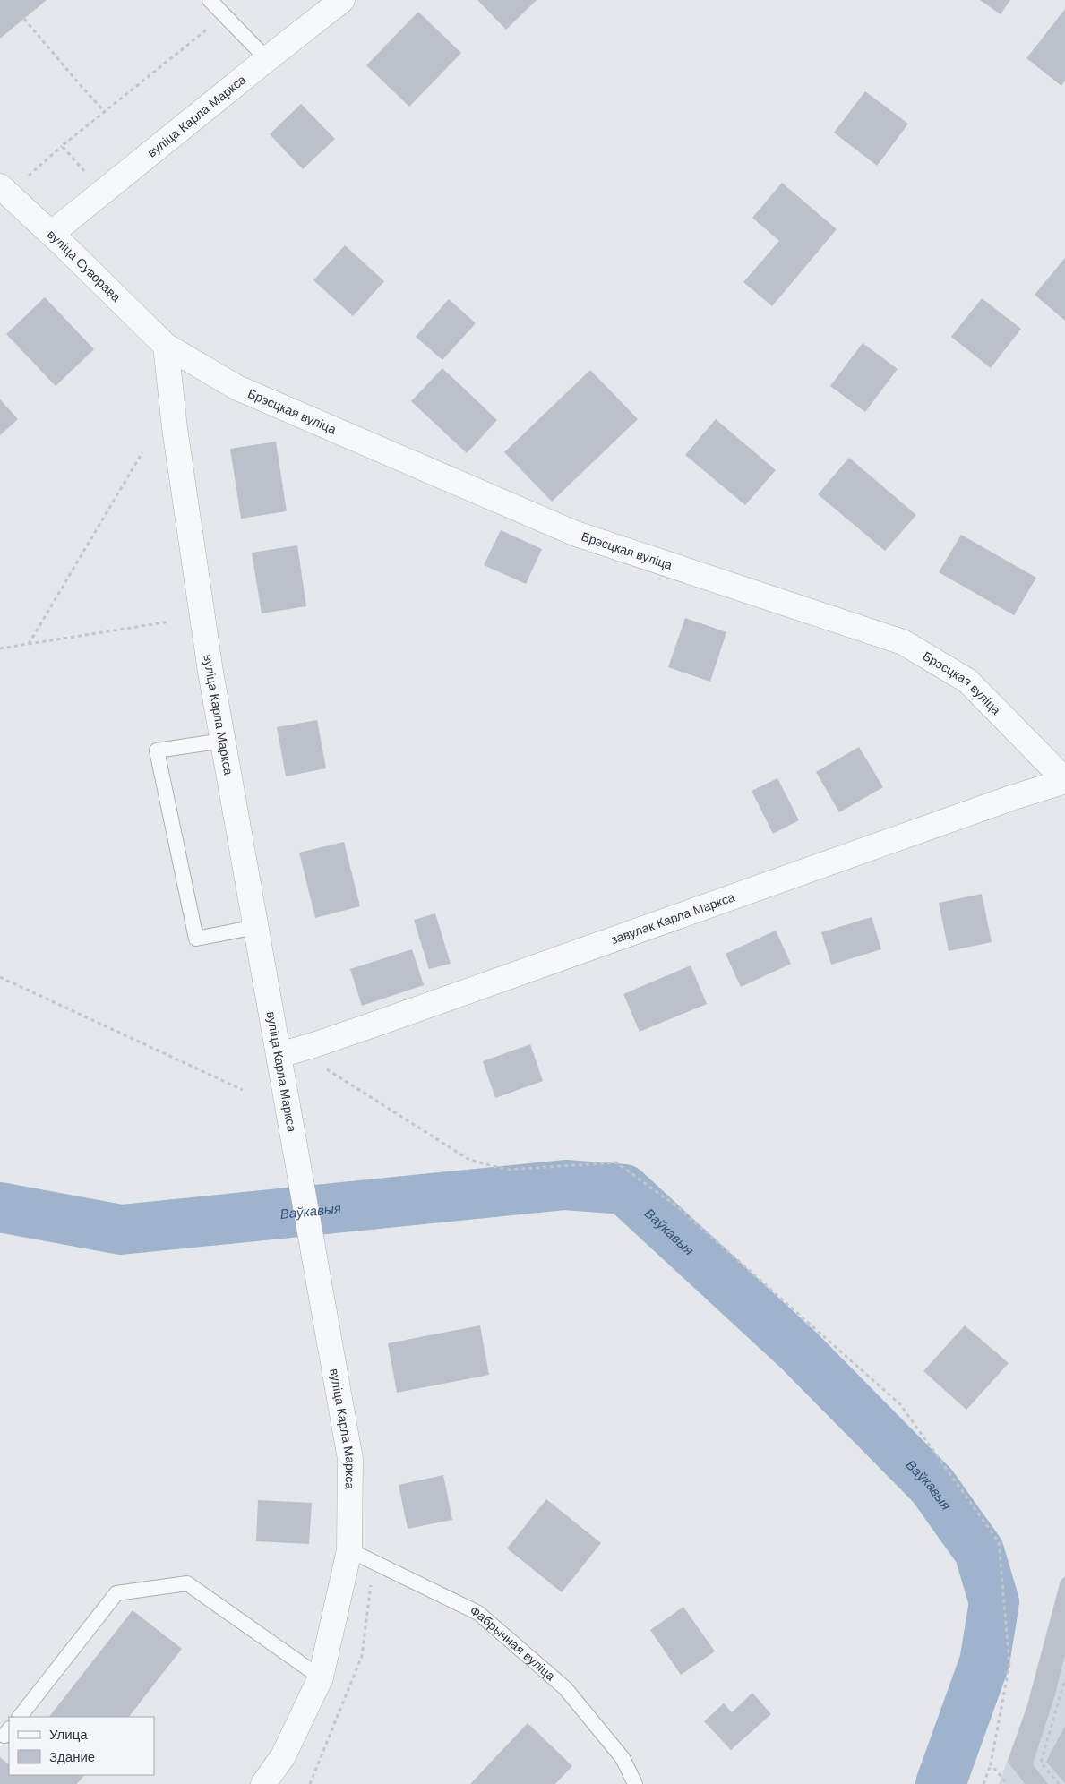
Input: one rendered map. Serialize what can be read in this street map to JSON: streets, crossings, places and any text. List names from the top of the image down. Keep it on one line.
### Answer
{"streets":{"street":["вуліца Карла Маркса","вуліца Суворава","Брэсцкая вуліца","завулак Карла Маркса"],"lane":["Фабрычная вуліца"]},"crossings":[["вуліца Карла Маркса","вуліца Суворава"],["вуліца Карла Маркса","Брэсцкая вуліца"],["вуліца Карла Маркса","завулак Карла Маркса"],["вуліца Карла Маркса","Фабрычная вуліца"],["вуліца Суворава","Брэсцкая вуліца"],["Брэсцкая вуліца","завулак Карла Маркса"]],"water":["Ваўкавыя"],"legend":["Улица","Здание"]}
